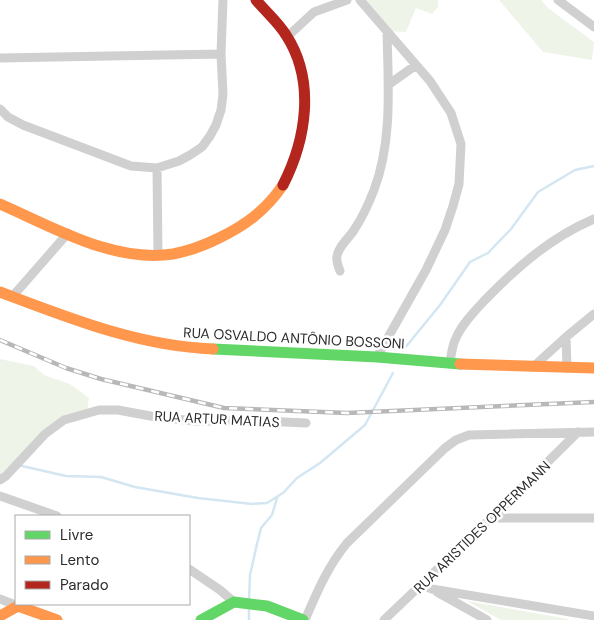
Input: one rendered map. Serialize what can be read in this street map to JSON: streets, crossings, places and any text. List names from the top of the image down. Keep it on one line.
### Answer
{"streets":{"street":["RUA OSVALDO ANTÔNIO BOSSONI","RUA ARTUR MATIAS","RUA ARISTIDES OPPERMANN"]},"legend":["Livre","Lento","Parado"]}
